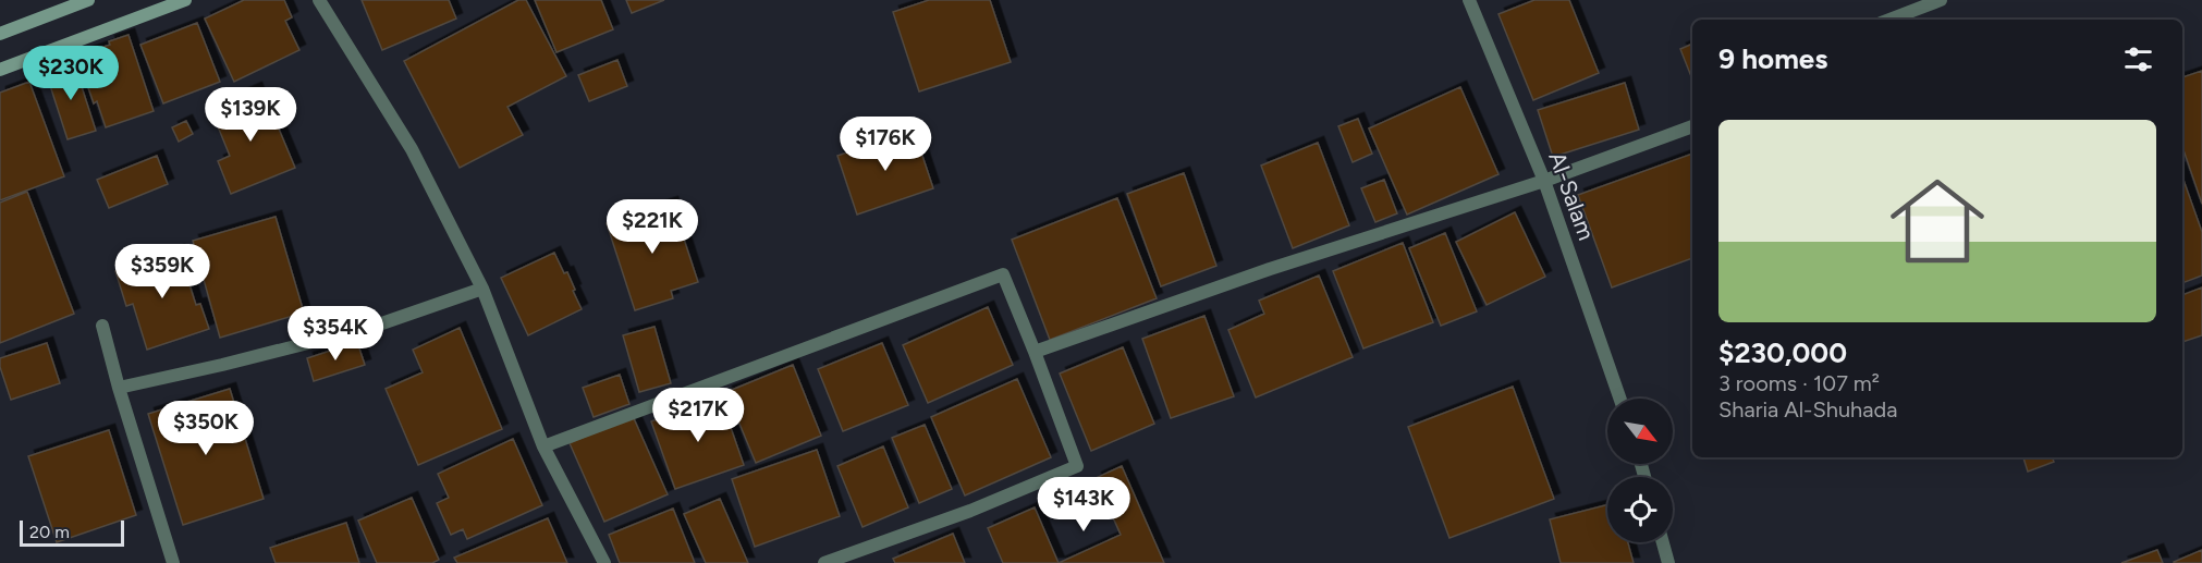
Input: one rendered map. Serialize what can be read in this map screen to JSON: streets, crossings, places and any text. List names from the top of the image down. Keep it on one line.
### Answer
{"streets":{"street":["Al-Salam"]},"scale_bar":"20 m","north":"bottom right","page":{"heading":"9 homes","price":["$230K","$139K","$176K","$221K","$359K","$354K","$217K","$350K","$143K"],"list":[{"name":"$230,000","note":"3 rooms · 107 m² · Sharia Al-Shuhada"}],"scale":"20 m"}}
